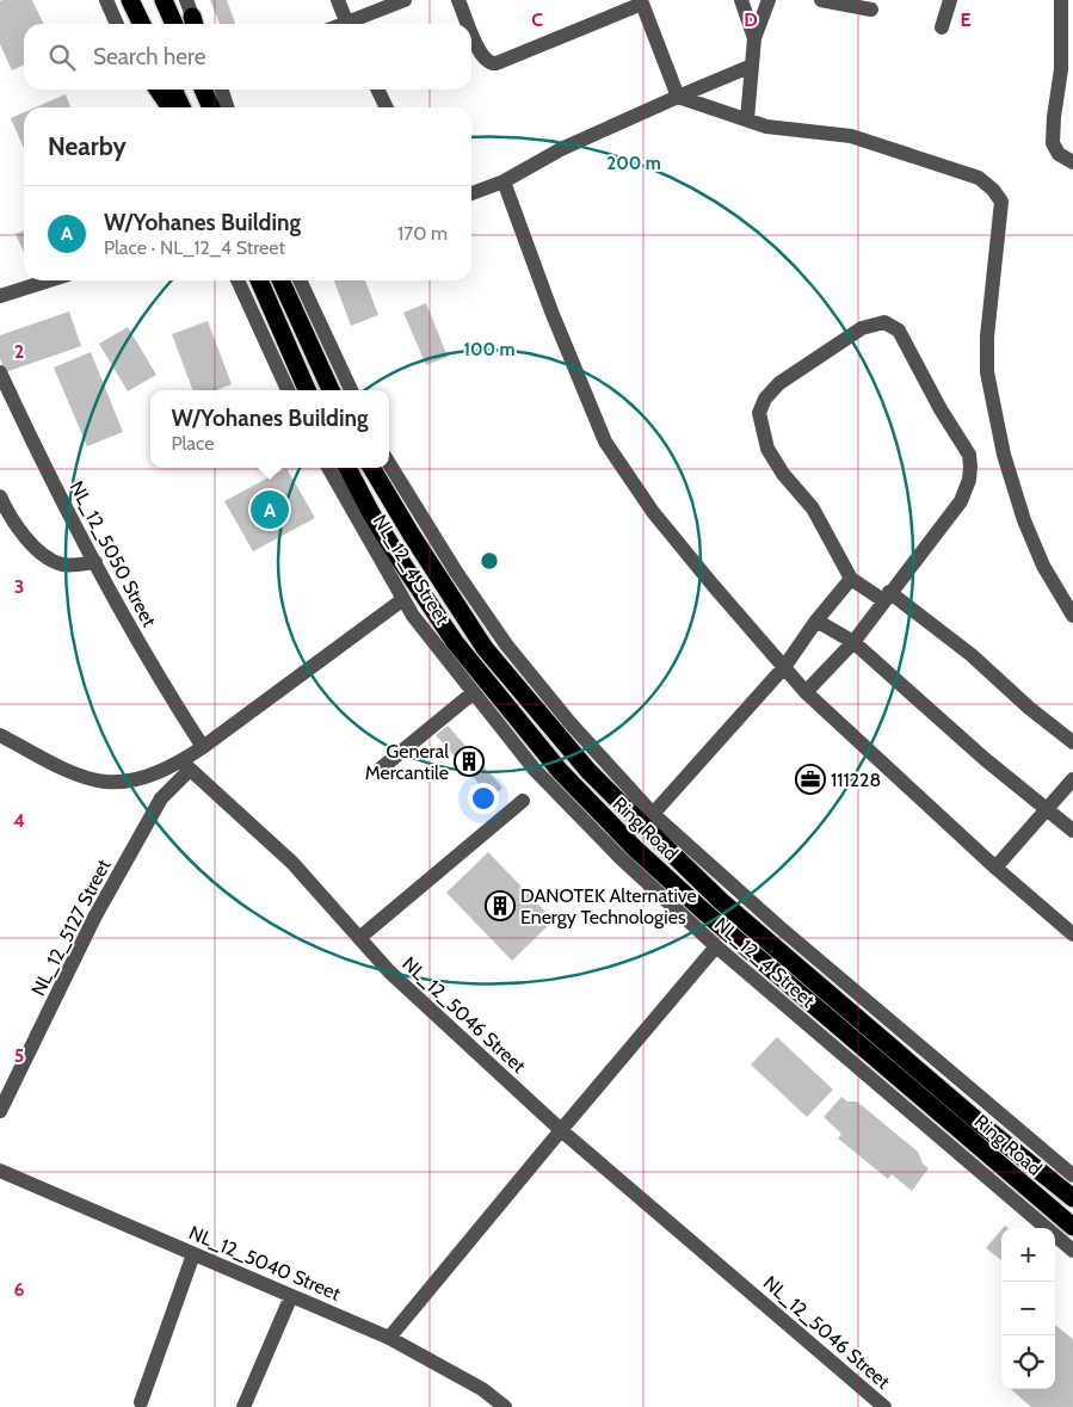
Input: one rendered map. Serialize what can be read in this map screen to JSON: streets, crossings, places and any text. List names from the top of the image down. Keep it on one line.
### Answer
{"streets":{"highway":["Ring Road"],"street":["NL_12_5050 Street","NL_12_4 Street","NL_12_5127 Street","NL_12_5046 Street","NL_12_5040 Street"]},"crossings":[["NL_12_5127 Street","NL_12_5046 Street"]],"places":{"building":["General Mercantile","DANOTEK Alternative Energy Technologies"],"office":["111228"]},"page":{"search":"Search here","heading":"Nearby","list":[{"mark":"A","name":"W/Yohanes Building","note":"Place · NL_12_4 Street","value":"170 m"}],"popup":["W/Yohanes Building","Place"],"pins":"A","map_buttons":["+","−"]},"grid":{"columns":["C","D","E"],"rows":["2","3","4","5","6"]},"rings":["200 m","100 m"]}
